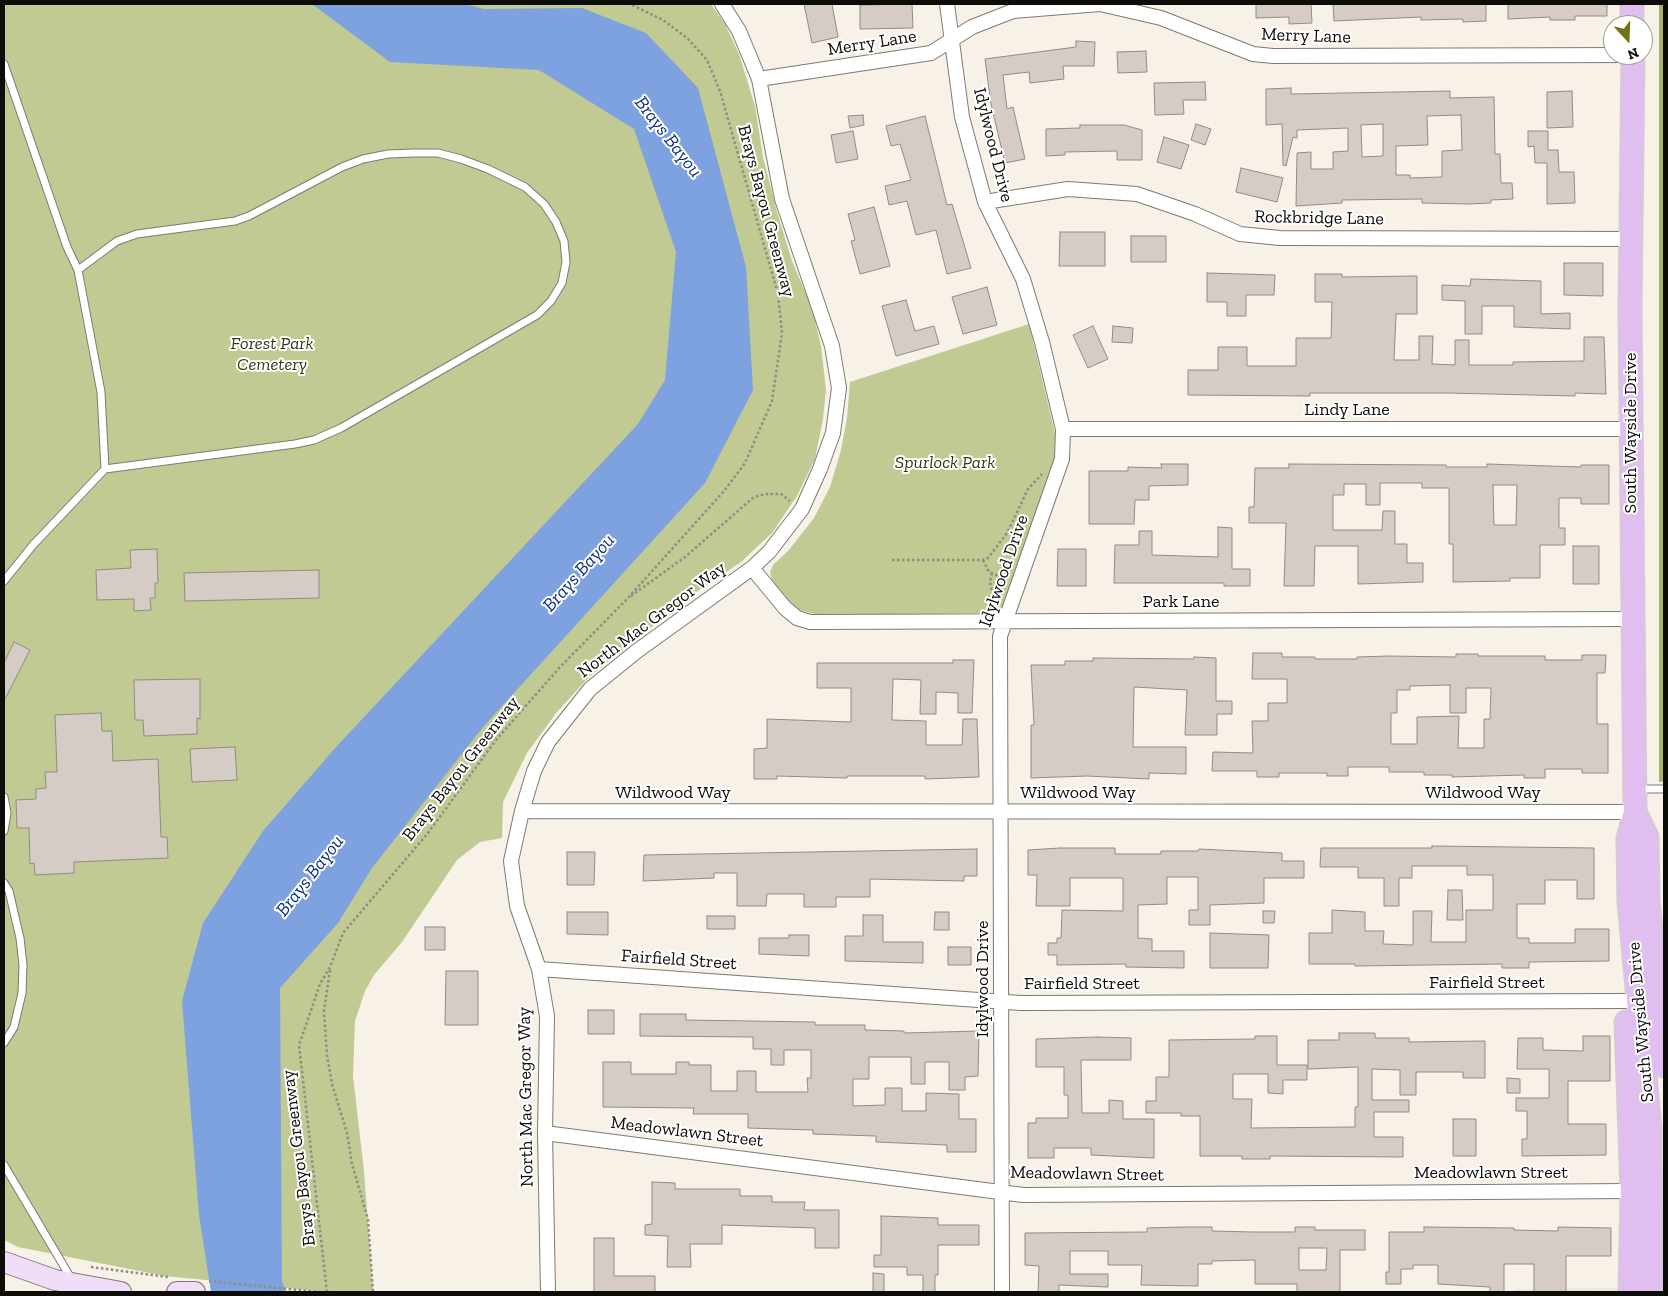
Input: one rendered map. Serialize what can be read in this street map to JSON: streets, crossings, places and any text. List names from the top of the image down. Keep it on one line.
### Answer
{"streets":{"main road":["South Wayside Drive"],"street":["Merry Lane","Idylwood Drive","Rockbridge Lane","Lindy Lane","Park Lane","North Mac Gregor Way","Wildwood Way","Fairfield Street","Meadowlawn Street"],"path":["Brays Bayou Greenway"]},"crossings":[["Merry Lane","Idylwood Drive"],["Merry Lane","North Mac Gregor Way"],["Idylwood Drive","Rockbridge Lane"],["Idylwood Drive","Lindy Lane"],["Idylwood Drive","Park Lane"],["Idylwood Drive","Wildwood Way"],["Idylwood Drive","Fairfield Street"],["Idylwood Drive","Meadowlawn Street"],["Brays Bayou Greenway","North Mac Gregor Way"],["Rockbridge Lane","South Wayside Drive"],["Lindy Lane","South Wayside Drive"],["South Wayside Drive","Park Lane"],["South Wayside Drive","Wildwood Way"],["Park Lane","North Mac Gregor Way"],["North Mac Gregor Way","Wildwood Way"],["North Mac Gregor Way","Fairfield Street"],["North Mac Gregor Way","Meadowlawn Street"]],"water":["Brays Bayou"],"parks":["Forest Park Cemetery","Spurlock Park"],"north":"bottom"}
